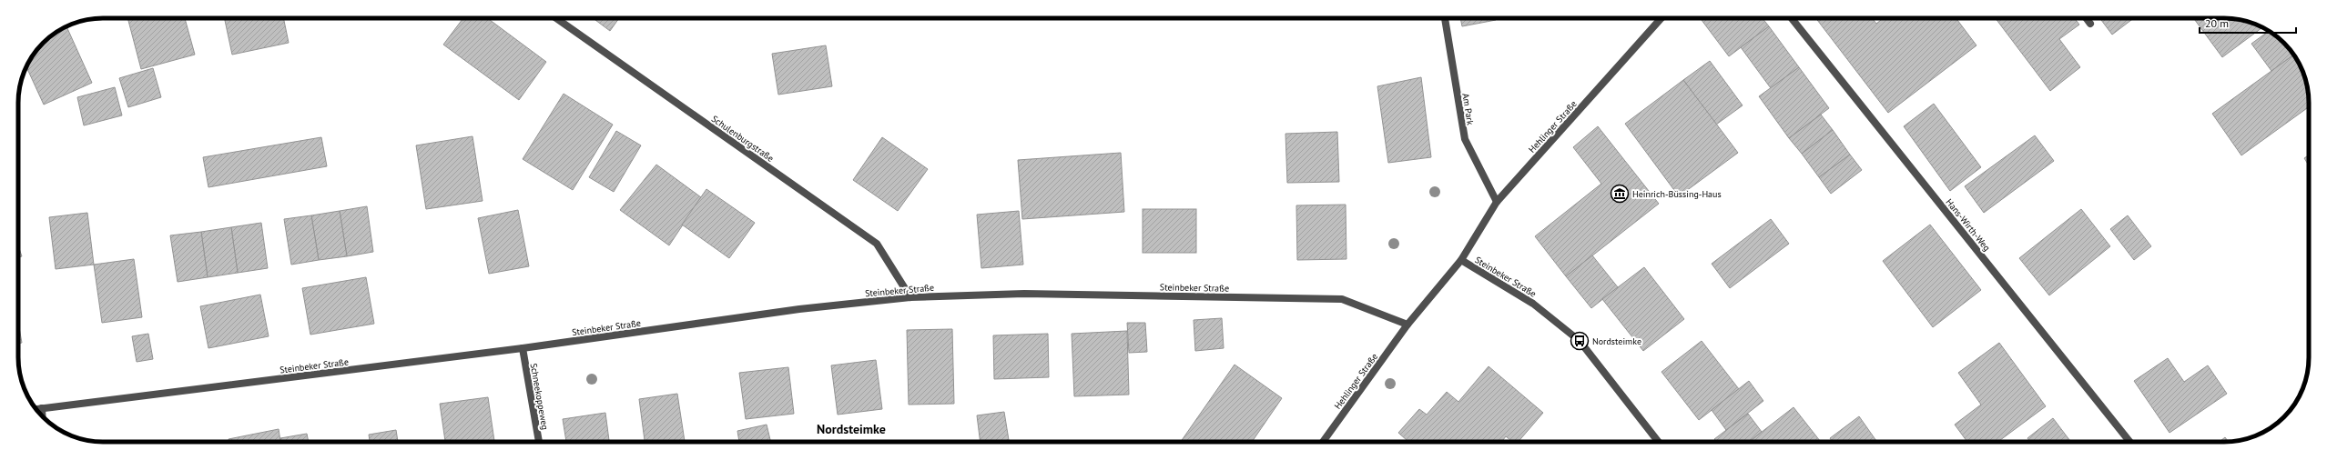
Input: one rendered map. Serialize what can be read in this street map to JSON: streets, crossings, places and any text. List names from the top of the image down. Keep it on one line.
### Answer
{"streets":{"street":["Am Park","Hehlinger Straße","Schulenburgstraße","Hans-Wirth-Weg","Steinbeker Straße","Schneekoppeweg"]},"crossings":[["Am Park","Hehlinger Straße"],["Hehlinger Straße","Steinbeker Straße"],["Schulenburgstraße","Steinbeker Straße"],["Steinbeker Straße","Schneekoppeweg"]],"districts":["Nordsteimke"],"places":{"museum":["Heinrich-Büssing-Haus"],"bus stop":["Nordsteimke"]},"scale_bar":"20 m"}
